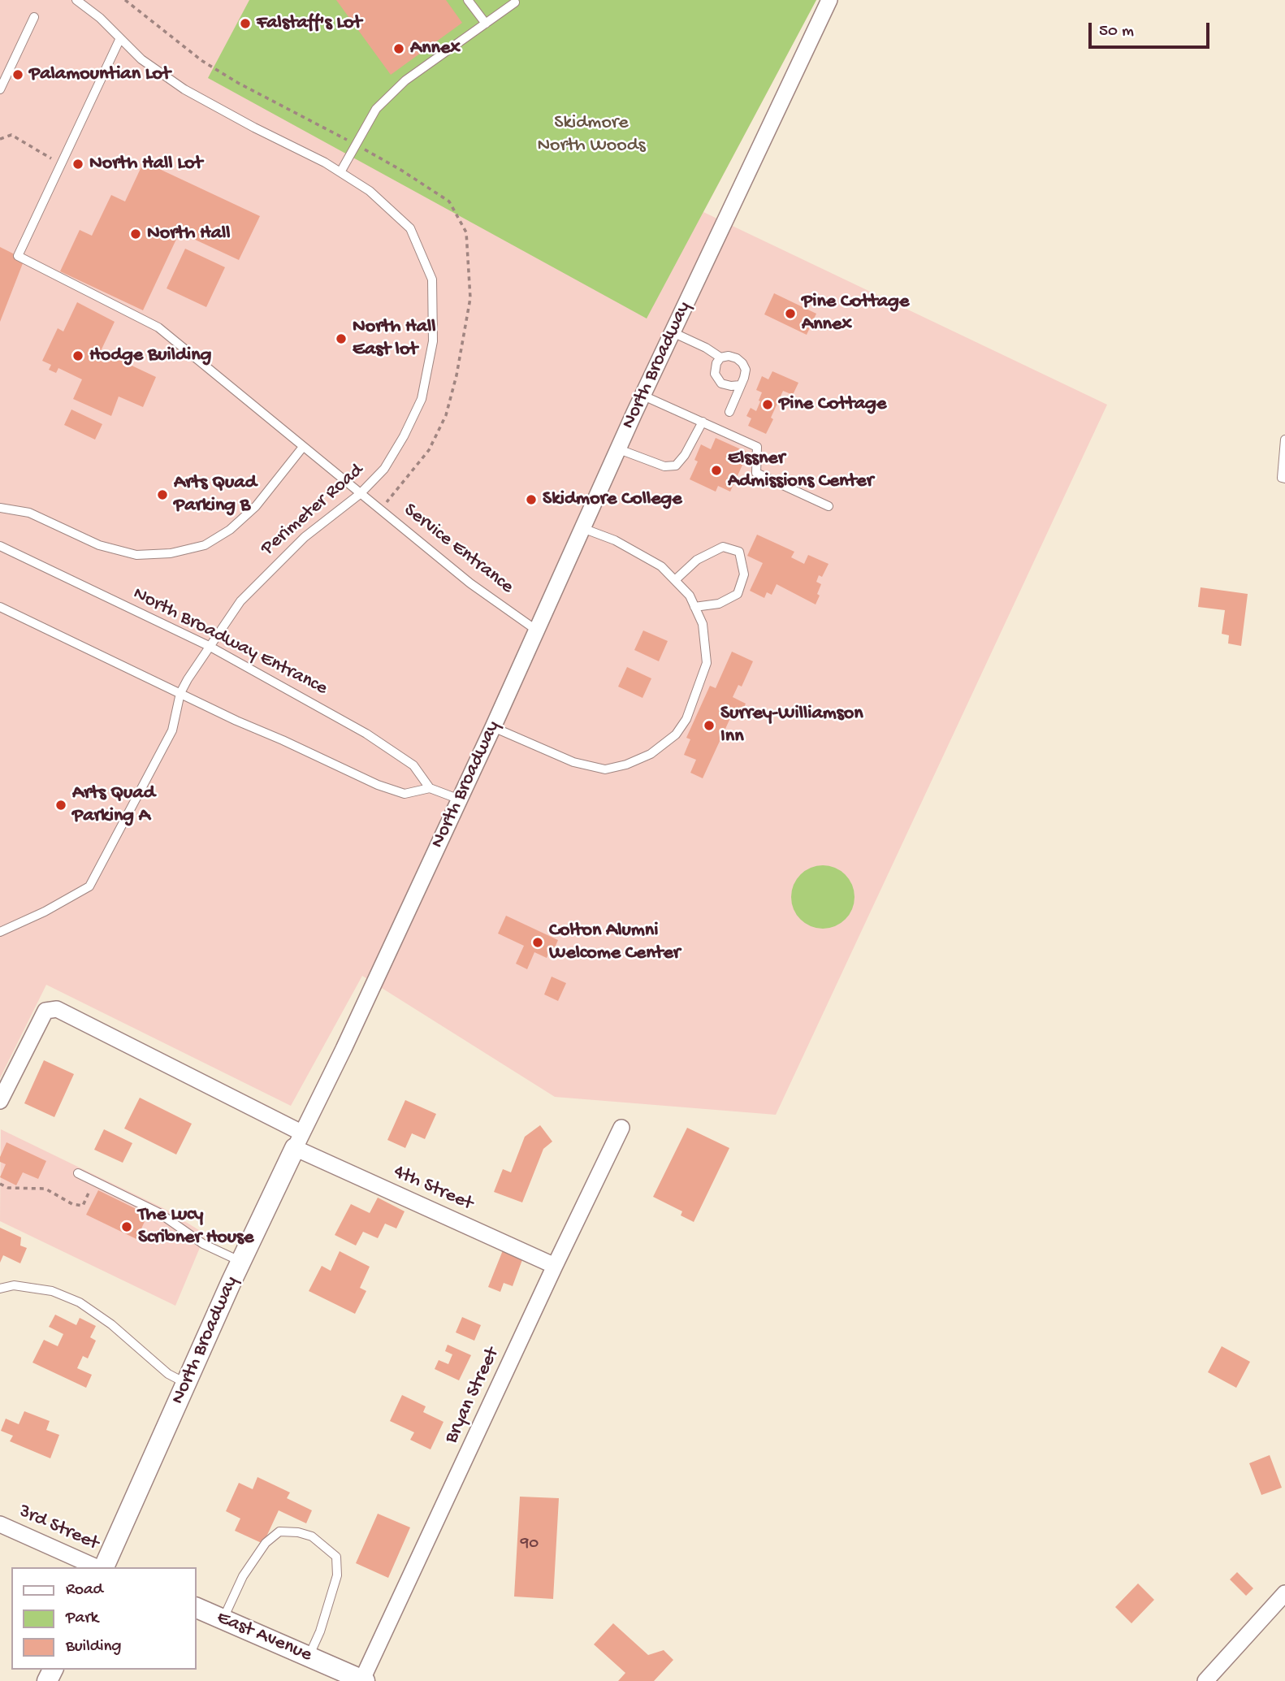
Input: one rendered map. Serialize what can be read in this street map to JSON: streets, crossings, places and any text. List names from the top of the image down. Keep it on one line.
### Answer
{"streets":{"street":["North Broadway","4th Street","Bryan Street","3rd Street","East Avenue"],"lane":["Perimeter Road","Service Entrance","North Broadway Entrance"]},"crossings":[["North Broadway","Service Entrance"],["North Broadway","4th Street"],["Perimeter Road","Service Entrance"],["Perimeter Road","North Broadway Entrance"],["4th Street","Bryan Street"],["Bryan Street","East Avenue"]],"parks":["Skidmore North Woods"],"places":["Falstaff's Lot","Annex","Palamountian Lot","North Hall Lot","North Hall","Pine Cottage Annex","North Hall East lot","Hodge Building","Pine Cottage","Elssner Admissions Center","Arts Quad Parking B","Skidmore College","Surrey-Williamson Inn","Arts Quad Parking A","Colton Alumni Welcome Center","The Lucy Scribner House"],"house_numbers":["90"],"legend":["Road","Park","Building"],"scale_bar":"50 m"}
